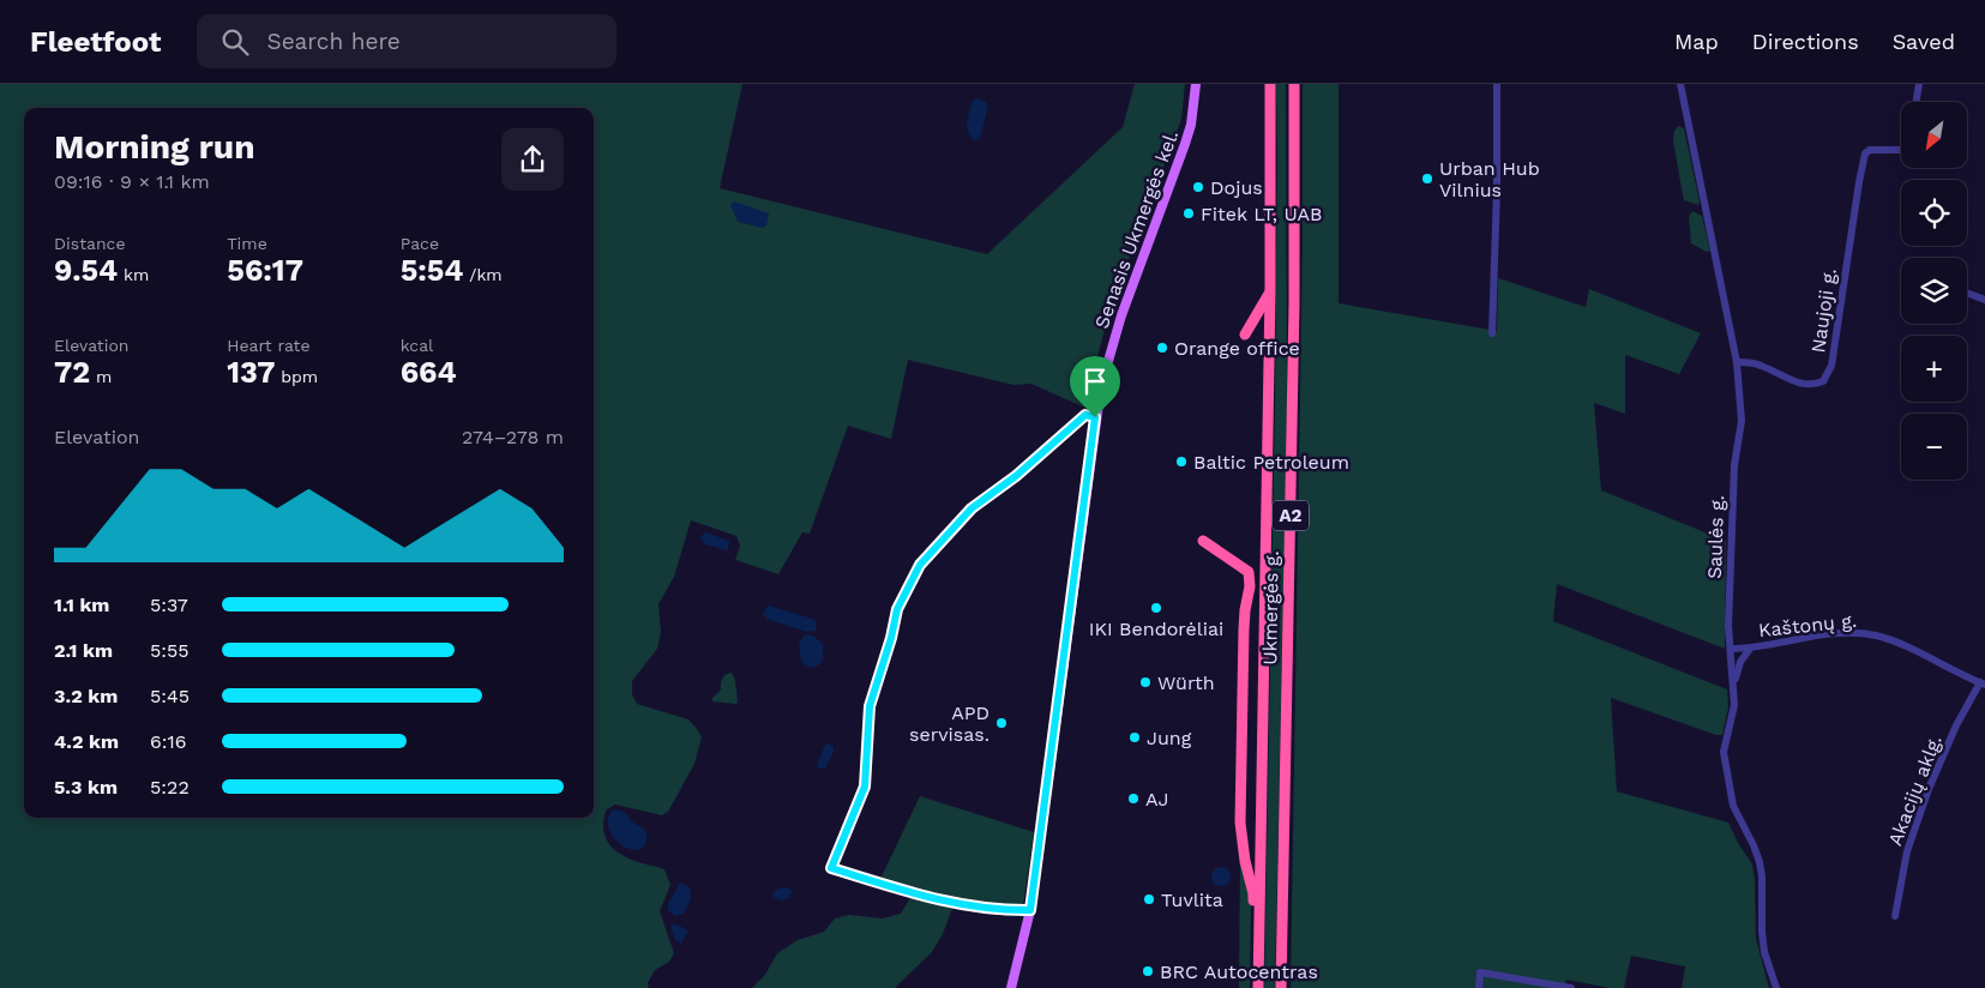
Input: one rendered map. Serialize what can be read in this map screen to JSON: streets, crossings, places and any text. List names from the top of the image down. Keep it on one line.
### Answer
{"streets":{"highway":["A2","Ukmergės g."],"main road":["Senasis Ukmergės kel."],"street":["Naujoji g.","Saulės g.","Kaštonų g.","Akacijų aklg."]},"crossings":[["Naujoji g.","Saulės g."],["Saulės g.","Kaštonų g."],["Kaštonų g.","Akacijų aklg."]],"places":["Urban Hub Vilnius","Dojus","Fitek LT, UAB","Orange office","Baltic Petroleum","IKI Bendorėliai","Würth","APD servisas.","Jung","AJ","Tuvlita","BRC Autocentras"],"north":"bottom left","page":{"header":"Fleetfoot","search":"Search here","nav":["Map","Directions","Saved"],"map_buttons":["+","−"],"heading":["Morning run","09:16 · 9 × 1.1 km"],"stats":[["Distance","9.54 km"],["Time","56:17"],["Pace","5:54 /km"],["Elevation","72 m"],["Heart rate","137 bpm"],["kcal","664"]],"chart":["Elevation","274–278 m"],"list":[{"name":"1.1 km","note":"5:37"},{"name":"2.1 km","note":"5:55"},{"name":"3.2 km","note":"5:45"},{"name":"4.2 km","note":"6:16"},{"name":"5.3 km","note":"5:22"}]}}
